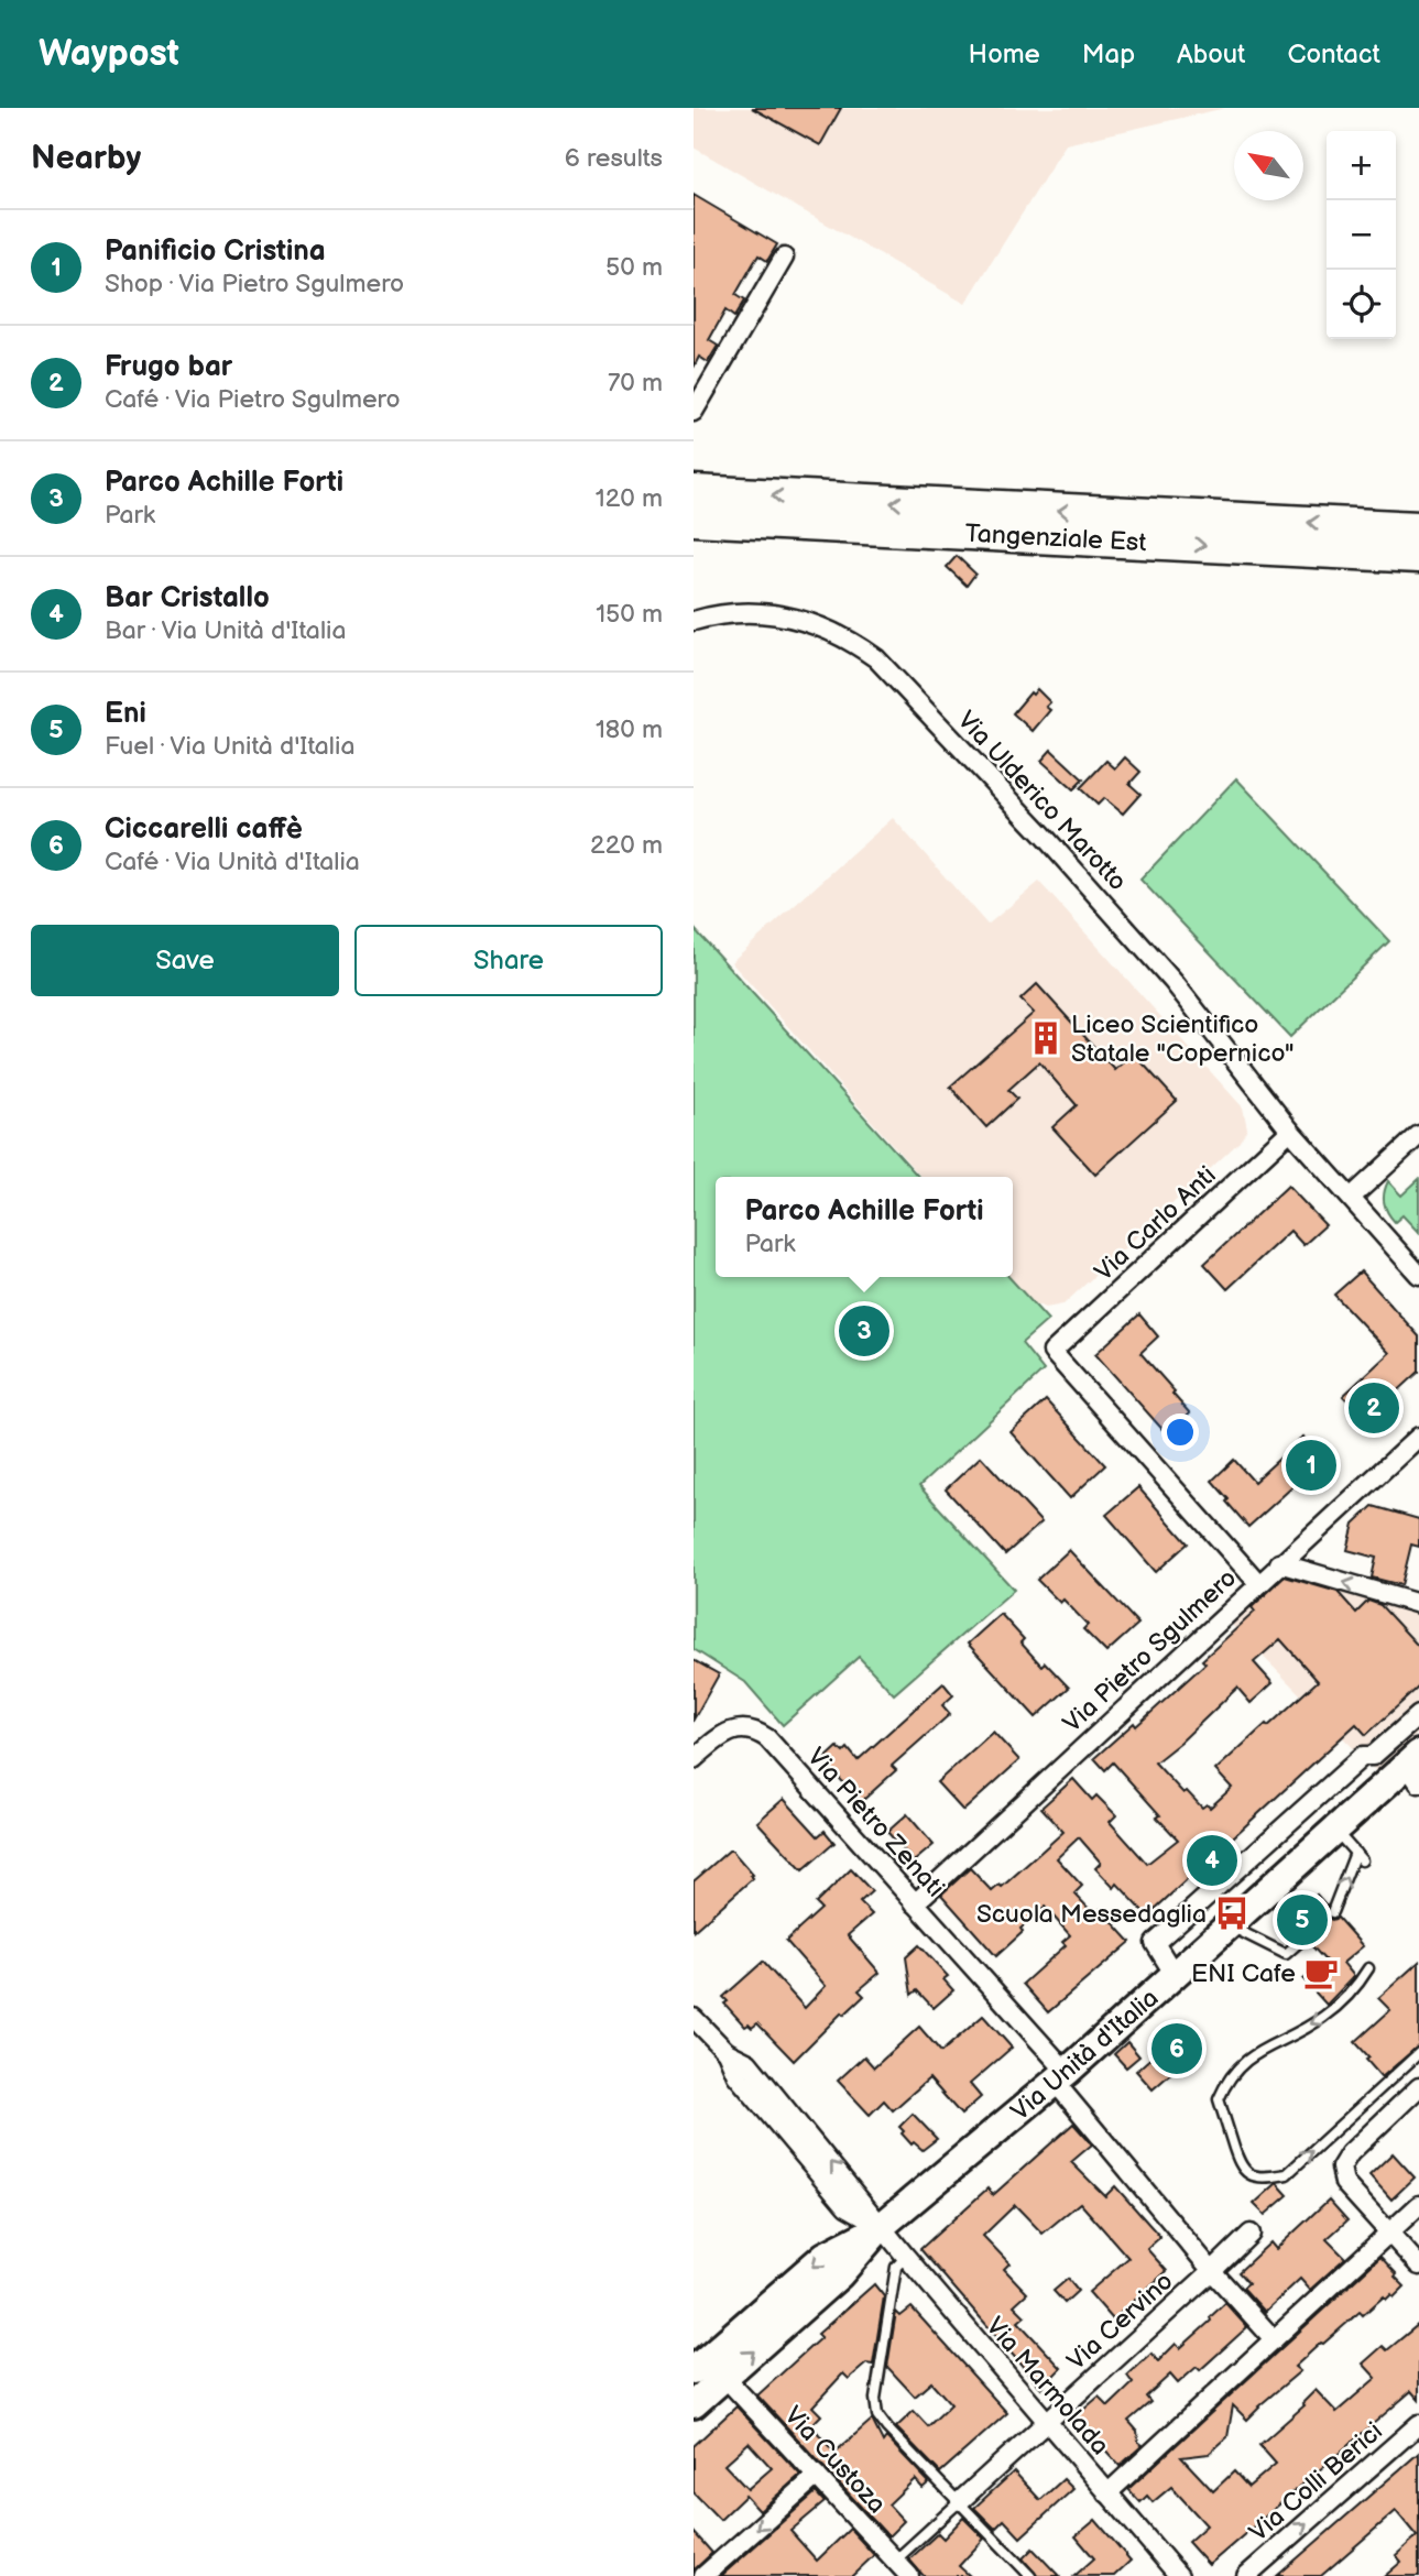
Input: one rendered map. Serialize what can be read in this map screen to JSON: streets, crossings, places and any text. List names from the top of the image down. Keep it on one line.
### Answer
{"streets":{"highway":["Tangenziale Est"],"main road":["Via Unità d'Italia"],"street":["Via Ulderico Marotto","Via Carlo Anti","Via Pietro Sgulmero","Via Pietro Zenati","Via Cervino","Via Marmolada","Via Custoza","Via Colli Berici"]},"crossings":[["Via Ulderico Marotto","Via Carlo Anti"],["Via Carlo Anti","Via Pietro Sgulmero"],["Via Pietro Sgulmero","Via Pietro Zenati"],["Via Pietro Zenati","Via Unità d'Italia"],["Via Pietro Zenati","Via Cervino"],["Via Unità d'Italia","Via Cervino"],["Via Unità d'Italia","Via Marmolada"],["Via Unità d'Italia","Via Custoza"],["Via Cervino","Via Marmolada"]],"one_way":["Via Colli Berici"],"places":{"building":["Liceo Scientifico Statale \"Copernico\""],"bus stop":["Scuola Messedaglia"],"cafe":["ENI Cafe"]},"north":"top left","page":{"header":"Waypost","nav":["Home","Map","About","Contact"],"heading":["Nearby","6 results"],"map_buttons":["+","−"],"list":[{"mark":"1","name":"Panificio Cristina","note":"Shop · Via Pietro Sgulmero","value":"50 m"},{"mark":"2","name":"Frugo bar","note":"Café · Via Pietro Sgulmero","value":"70 m"},{"mark":"3","name":"Parco Achille Forti","note":"Park","value":"120 m"},{"mark":"4","name":"Bar Cristallo","note":"Bar · Via Unità d'Italia","value":"150 m"},{"mark":"5","name":"Eni","note":"Fuel · Via Unità d'Italia","value":"180 m"},{"mark":"6","name":"Ciccarelli caffè","note":"Café · Via Unità d'Italia","value":"220 m"}],"buttons":["Save","Share"],"popup":["Parco Achille Forti","Park"],"pins":["3","2","1","4","5","6"]}}
